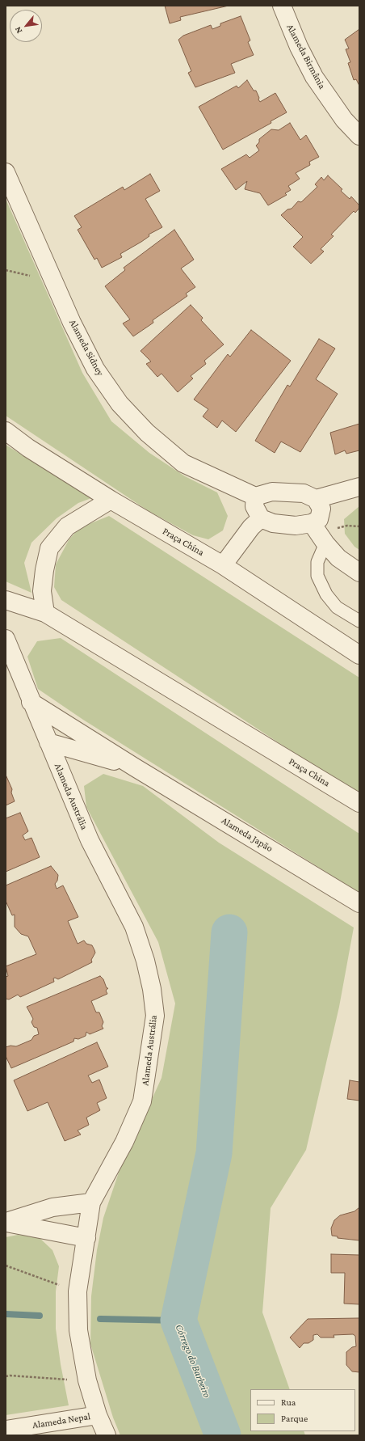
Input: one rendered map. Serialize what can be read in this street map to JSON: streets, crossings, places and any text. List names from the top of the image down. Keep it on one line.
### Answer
{"streets":{"street":["Alameda Birmânia","Alameda Sidney","Praça China","Alameda Austrália","Alameda Japão","Alameda Nepal"]},"crossings":[["Alameda Austrália","Alameda Japão"],["Alameda Austrália","Alameda Nepal"]],"water":["Córrego do Barbeiro"],"legend":["Rua","Parque"],"north":"bottom left"}
